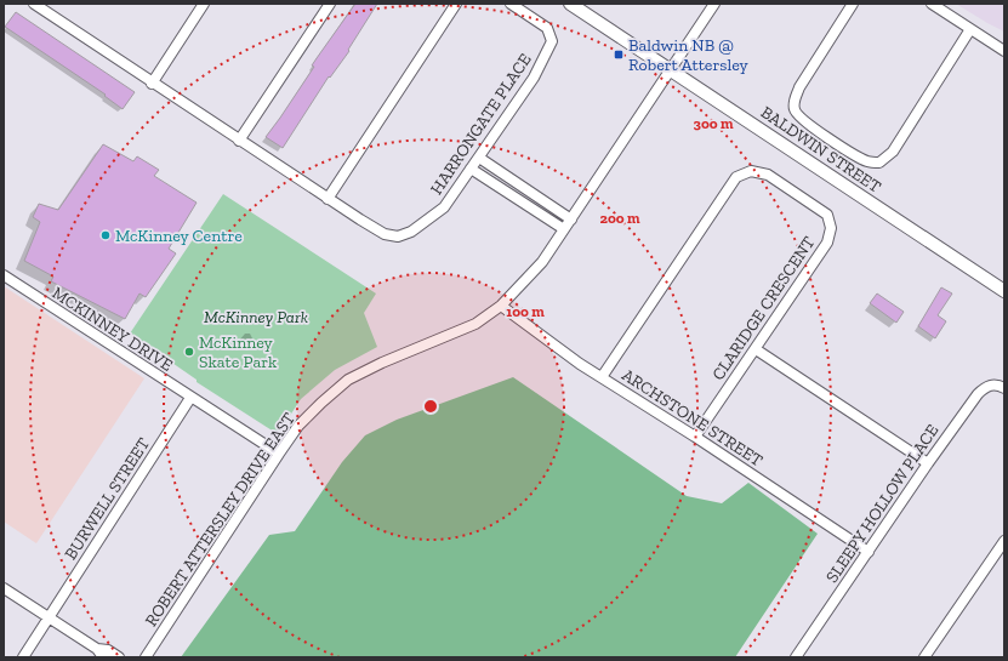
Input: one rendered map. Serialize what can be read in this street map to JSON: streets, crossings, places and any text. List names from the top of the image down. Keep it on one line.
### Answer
{"streets":{"main road":["BALDWIN STREET"],"street":["HARRONGATE PLACE","CLARIDGE CRESCENT","MCKINNEY DRIVE","ARCHSTONE STREET","BURWELL STREET","SLEEPY HOLLOW PLACE","ROBERT ATTERSLEY DRIVE EAST"]},"crossings":[["BALDWIN STREET","ROBERT ATTERSLEY DRIVE EAST"],["CLARIDGE CRESCENT","ARCHSTONE STREET"],["MCKINNEY DRIVE","BURWELL STREET"],["MCKINNEY DRIVE","ROBERT ATTERSLEY DRIVE EAST"],["ARCHSTONE STREET","SLEEPY HOLLOW PLACE"],["ARCHSTONE STREET","ROBERT ATTERSLEY DRIVE EAST"]],"parks":["McKinney Park"],"places":{"transit":["Baldwin NB @ Robert Attersley"],"other":["McKinney Centre","McKinney Skate Park"]},"rings":["300 m","200 m","100 m"]}
